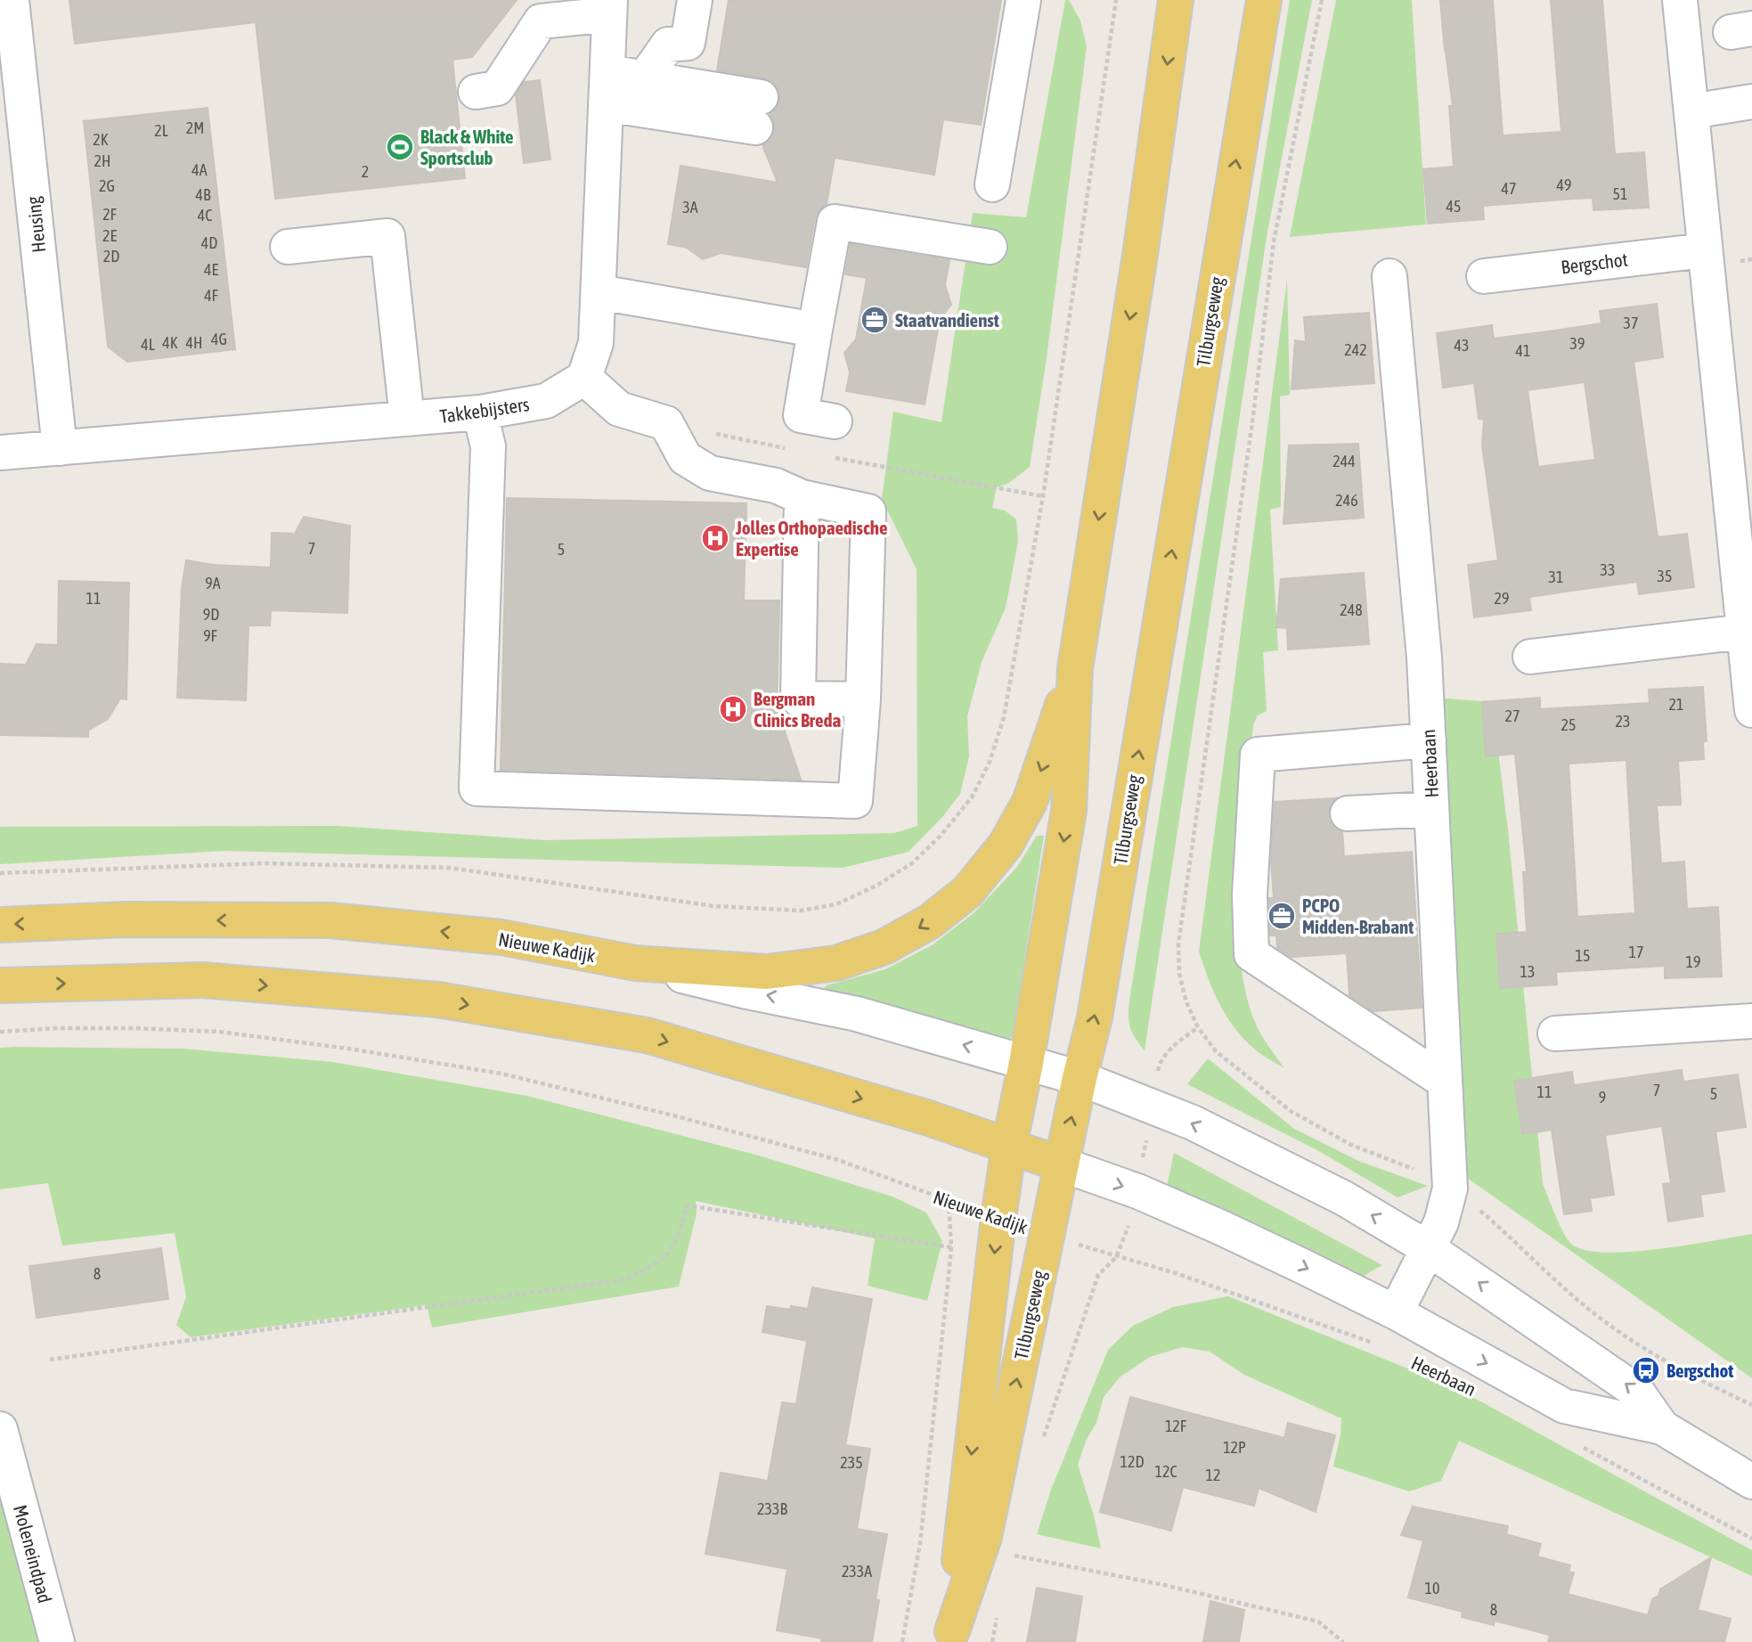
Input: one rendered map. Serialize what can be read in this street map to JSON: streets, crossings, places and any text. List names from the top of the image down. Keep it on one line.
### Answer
{"streets":{"main road":["Tilburgseweg","Nieuwe Kadijk"],"street":["Heusing","Bergschot","Takkebijsters","Heerbaan","Moleneindpad"]},"crossings":[["Heusing","Takkebijsters"],["Tilburgseweg","Heerbaan"],["Tilburgseweg","Nieuwe Kadijk"],["Heerbaan","Nieuwe Kadijk"]],"one_way":["Nieuwe Kadijk"],"places":{"sports":["Black & White Sportsclub"],"office":["Staatvandienst","PCPO Midden-Brabant"],"hospital":["Jolles Orthopaedische Expertise","Bergman Clinics Breda"],"bus stop":["Bergschot"]},"house_numbers":["2M","2L","2K","2H","4A","2","49","2G","47","51","4B","45","3A","2F","4C","2E","4D","2D","4E","4F","37","4G","4K","4H","39","4L","43","242","41","244","246","7","5","33","35","31","9A","11","29","248","9D","9F","21","27","23","25","17","15","19","13","7","11","5","9","8","12F","12P","12D","235","12C","12","233B","233A","10","8"]}
